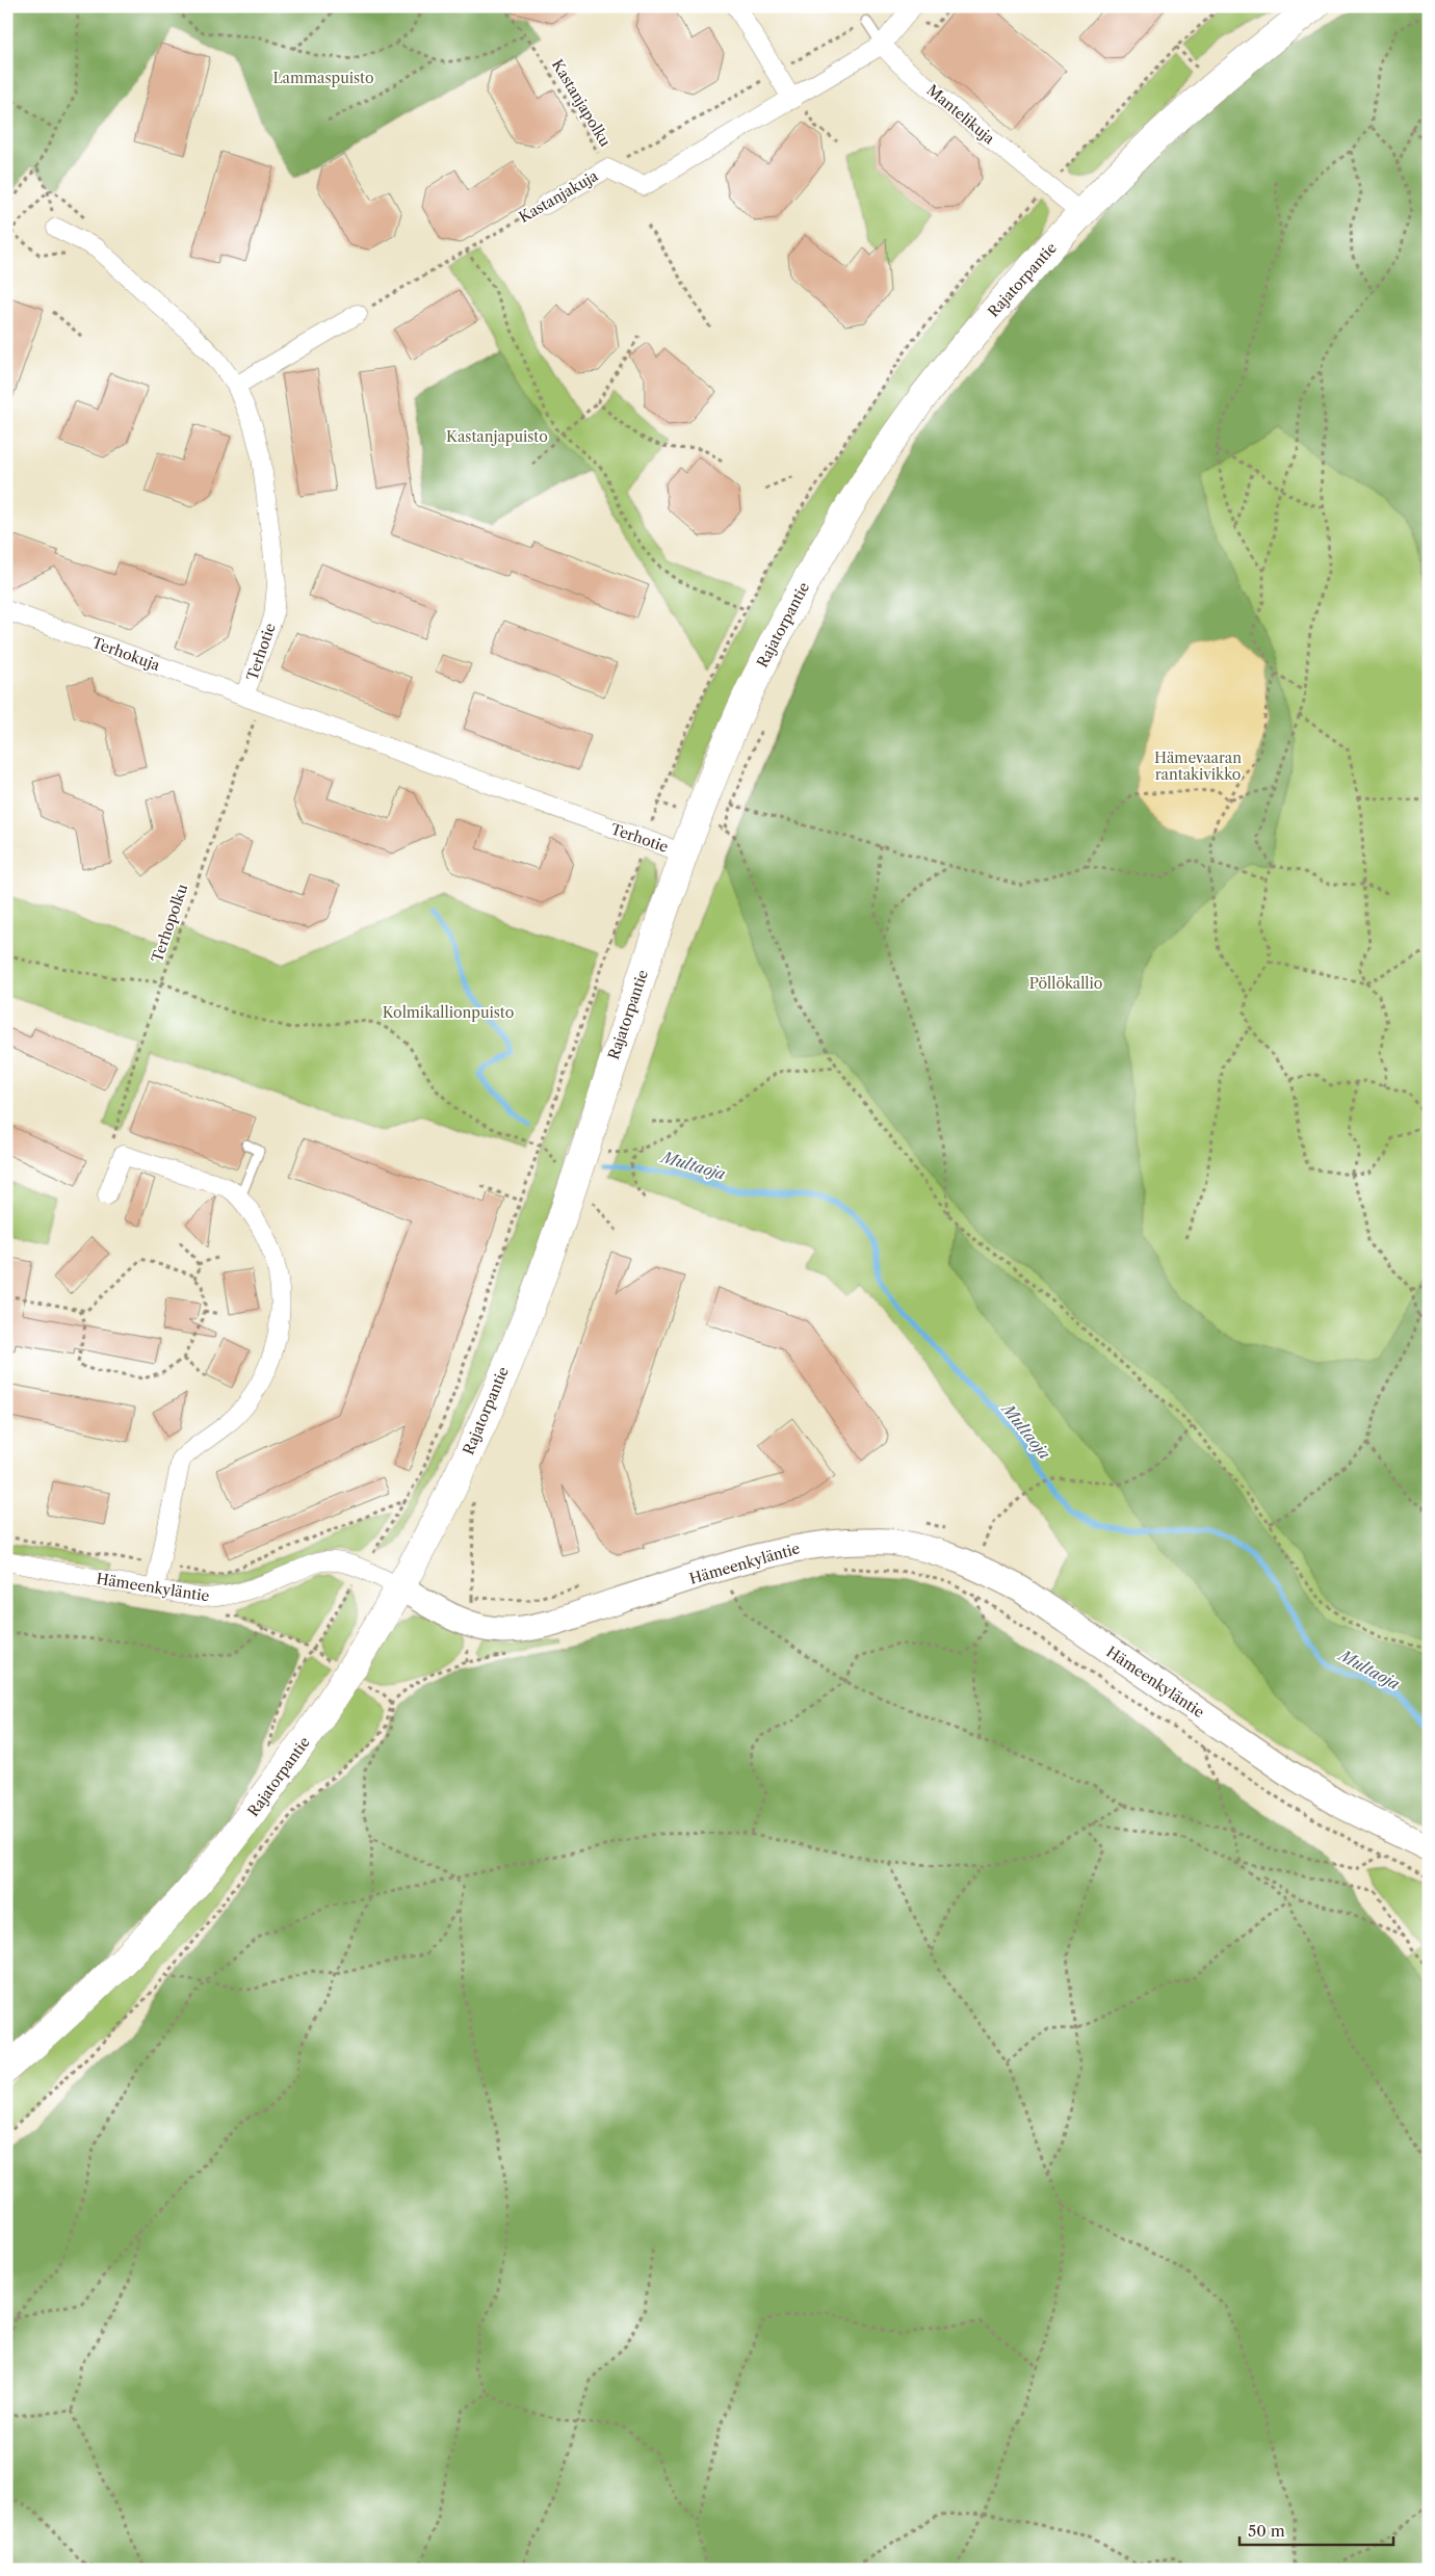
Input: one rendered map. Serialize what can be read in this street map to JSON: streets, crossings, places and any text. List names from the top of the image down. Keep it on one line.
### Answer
{"streets":{"main road":["Rajatorpantie"],"street":["Mantelikuja","Kastanjakuja","Terhotie","Terhokuja","Hämeenkyläntie"],"path":["Kastanjapolku","Terhopolku"]},"crossings":[["Kastanjapolku","Kastanjakuja"],["Mantelikuja","Kastanjakuja"],["Mantelikuja","Rajatorpantie"],["Rajatorpantie","Terhotie"],["Rajatorpantie","Hämeenkyläntie"],["Terhotie","Terhokuja"],["Terhotie","Terhopolku"]],"water":["Multaoja"],"parks":["Lammaspuisto","Kastanjapuisto","Hämevaaran rantakivikko","Pöllökallio","Kolmikallionpuisto"],"scale_bar":"50 m"}
